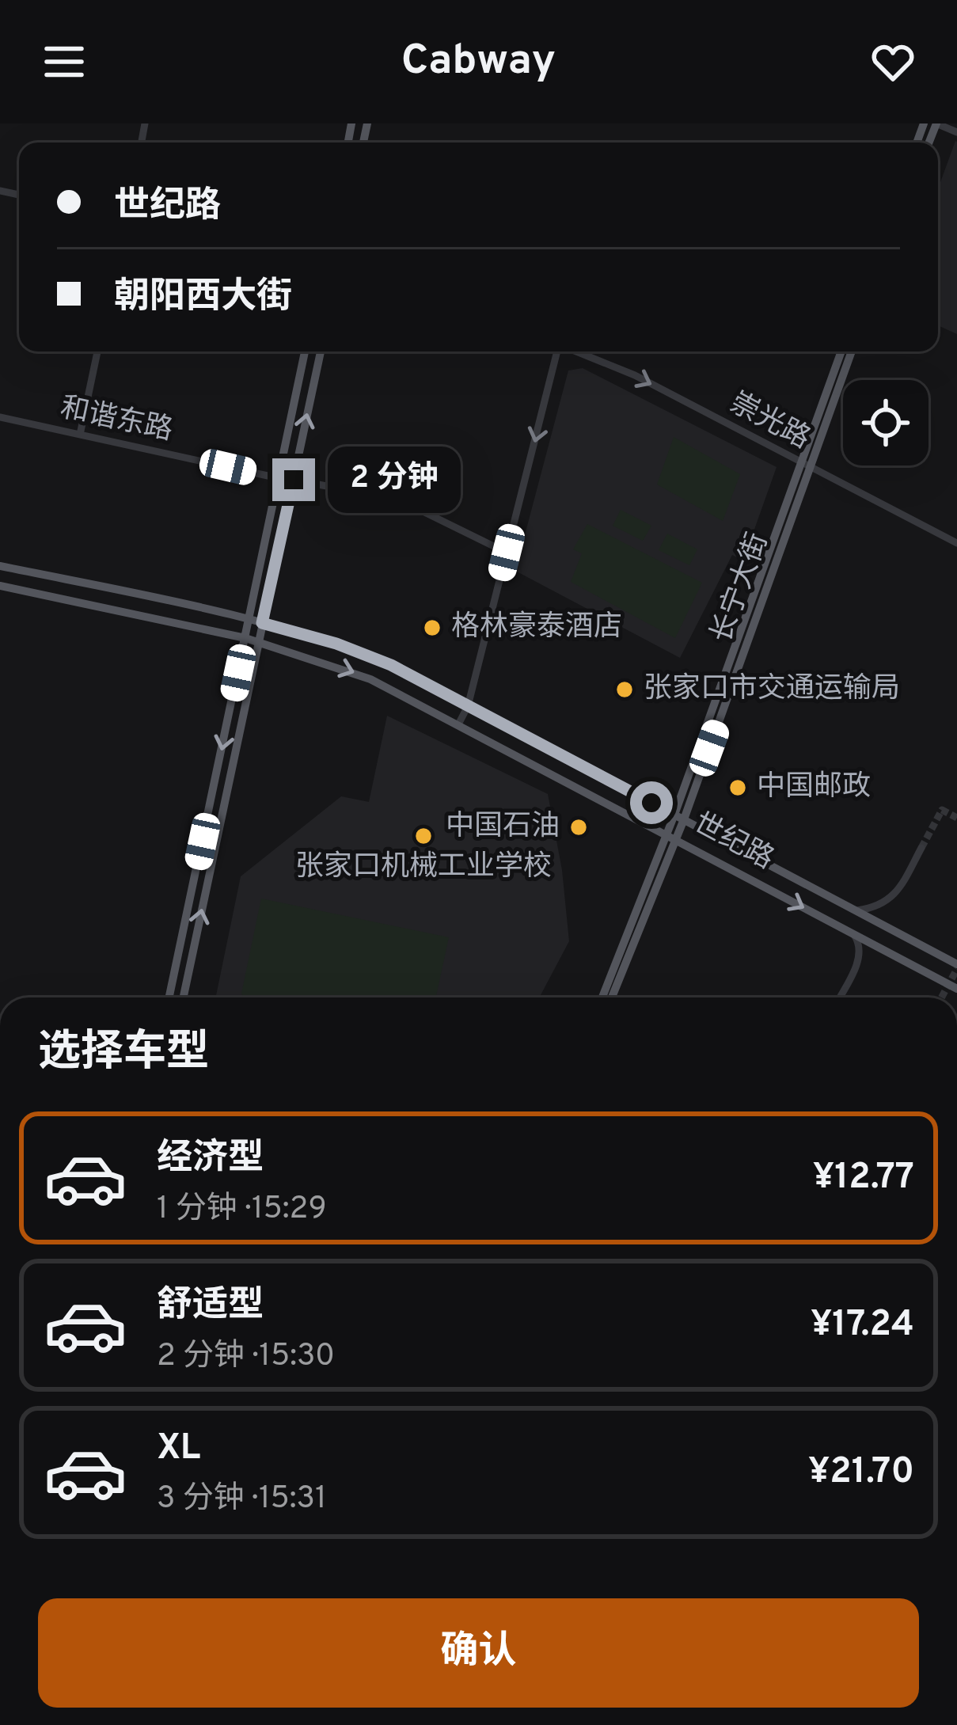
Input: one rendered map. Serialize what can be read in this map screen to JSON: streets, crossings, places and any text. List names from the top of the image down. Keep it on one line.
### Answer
{"streets":{"main road":["长宁大街","世纪路"],"street":["和谐东路","崇光路"]},"crossings":[["崇光路","长宁大街"],["长宁大街","世纪路"]],"one_way":["崇光路"],"places":["格林豪泰酒店","张家口市交通运输局","中国邮政","中国石油","张家口机械工业学校"],"page":{"header":"Cabway","banner":["世纪路","朝阳西大街"],"bubble":"2 分钟","heading":"选择车型","list":[{"name":"经济型","note":"1 分钟 · 15:29","value":"¥12.77"},{"name":"舒适型","note":"2 分钟 · 15:30","value":"¥17.24"},{"name":"XL","note":"3 分钟 · 15:31","value":"¥21.70"}],"buttons":"确认"}}
